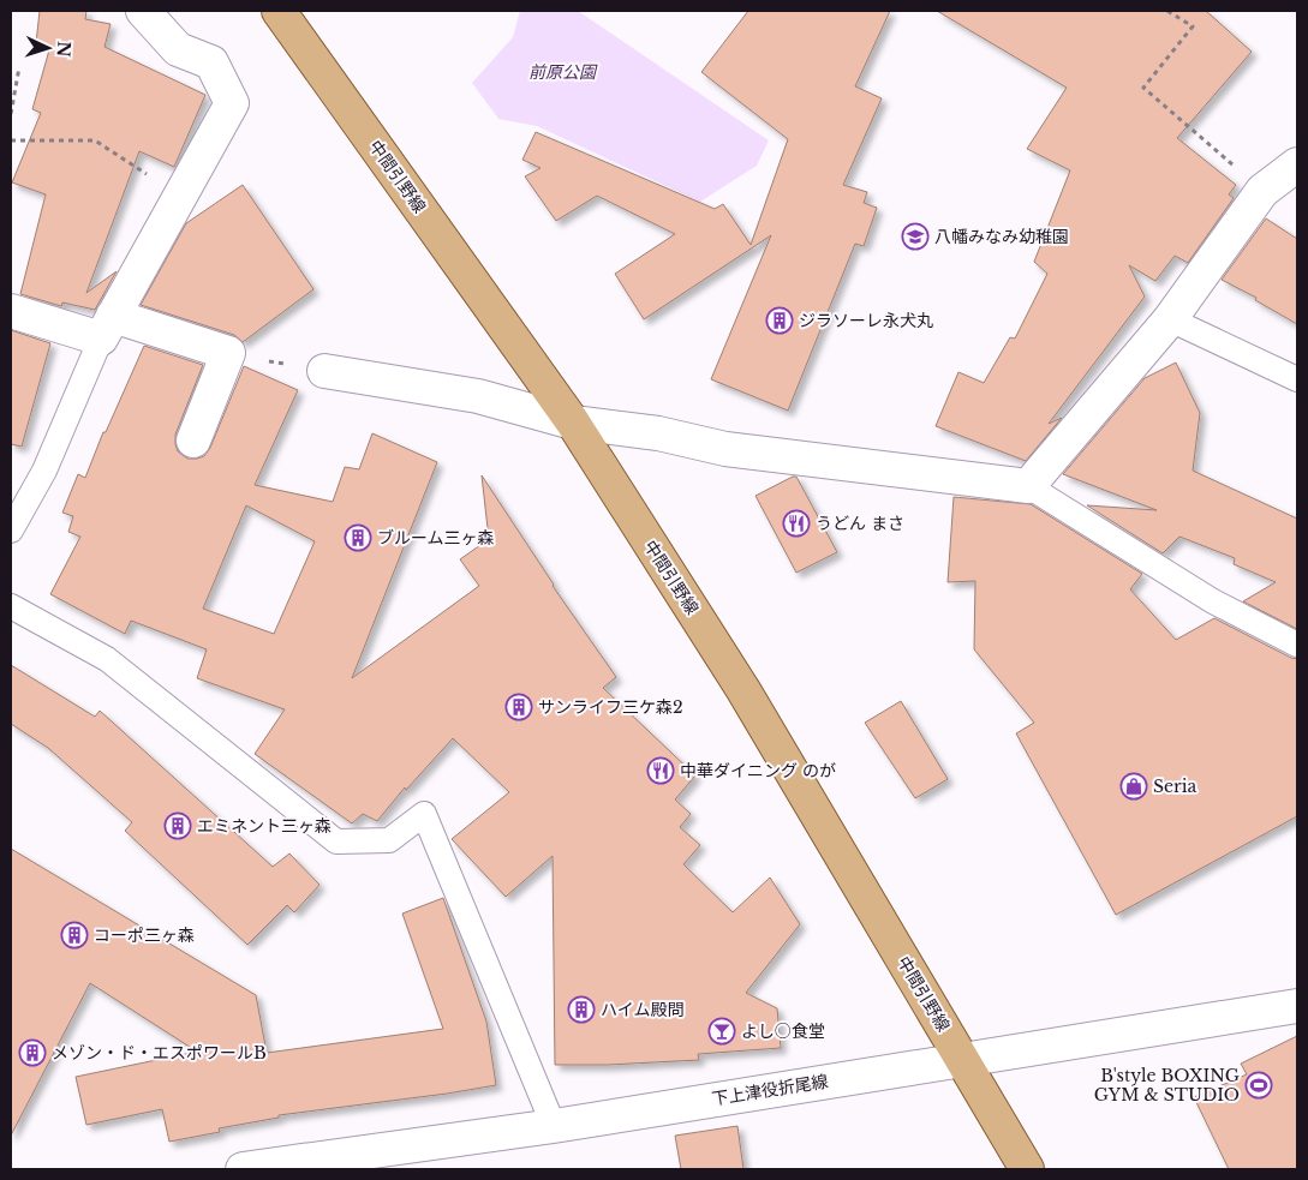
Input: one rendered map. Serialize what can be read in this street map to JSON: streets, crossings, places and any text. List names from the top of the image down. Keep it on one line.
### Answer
{"streets":{"main road":["中間引野線"],"street":["下上津役折尾線"]},"crossings":[["中間引野線","下上津役折尾線"]],"parks":["前原公園"],"places":{"school or university":["八幡みなみ幼稚園"],"building":["ジラソーレ永犬丸","ブルーム三ヶ森","サンライフ三ケ森2","エミネント三ヶ森","コーポ三ヶ森","ハイム殿問","メゾン・ド・エスポワールB"],"restaurant":["うどん まさ","中華ダイニング のが"],"shop":["Seria"],"bar":["よし○食堂"],"sports":["B'style BOXING GYM & STUDIO"]},"north":"right"}
